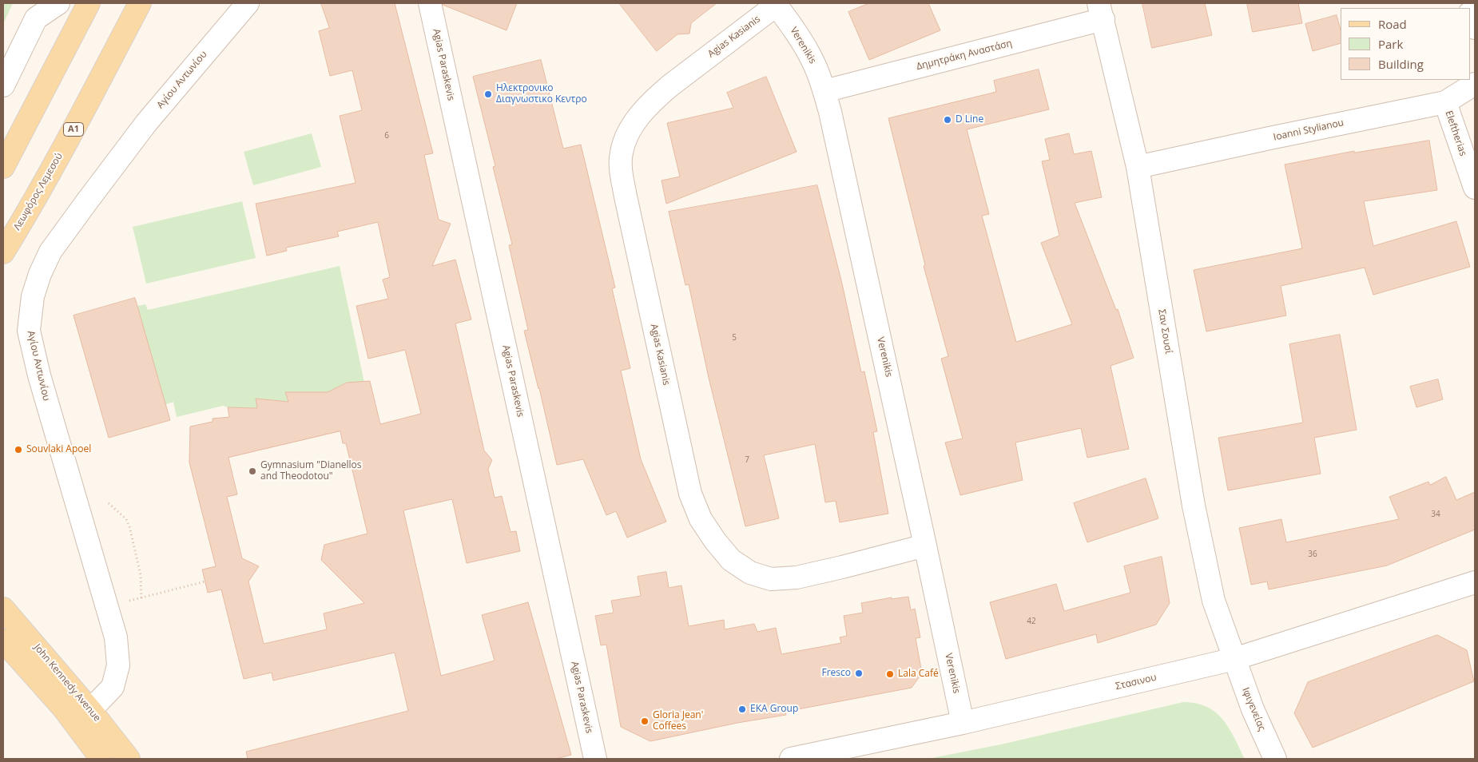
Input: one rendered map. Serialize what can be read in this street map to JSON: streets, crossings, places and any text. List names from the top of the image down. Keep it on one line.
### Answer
{"streets":{"main road":["A1","Λεωφόρος Λεμεσού","John Kennedy Avenue"],"street":["Agias Kasianis","Verenikis","Δημητράκη Αναστάση","Agias Paraskevis","Αγίου Αντωνίου","Ioanni Stylianou","Eleftherias","Σαν Σουσί","Στασινου","Ιφιγενείας"]},"crossings":[["Agias Kasianis","Verenikis"],["Verenikis","Δημητράκη Αναστάση"],["Verenikis","Στασινου"],["Δημητράκη Αναστάση","Σαν Σουσί"],["Αγίου Αντωνίου","John Kennedy Avenue"],["Ioanni Stylianou","Eleftherias"],["Ioanni Stylianou","Σαν Σουσί"],["Σαν Σουσί","Στασινου"],["Σαν Σουσί","Ιφιγενείας"],["Στασινου","Ιφιγενείας"]],"places":["Ηλεκτρονικο Διαγνωστικο Κεντρο","D Line","Souvlaki Apoel","Gymnasium \"Dianellos and Theodotou\"","Fresco","Lala Café","EKA Group","Gloria Jean' Coffees"],"house_numbers":["6","5","7","34","36","42"],"legend":["Road","Park","Building"]}
